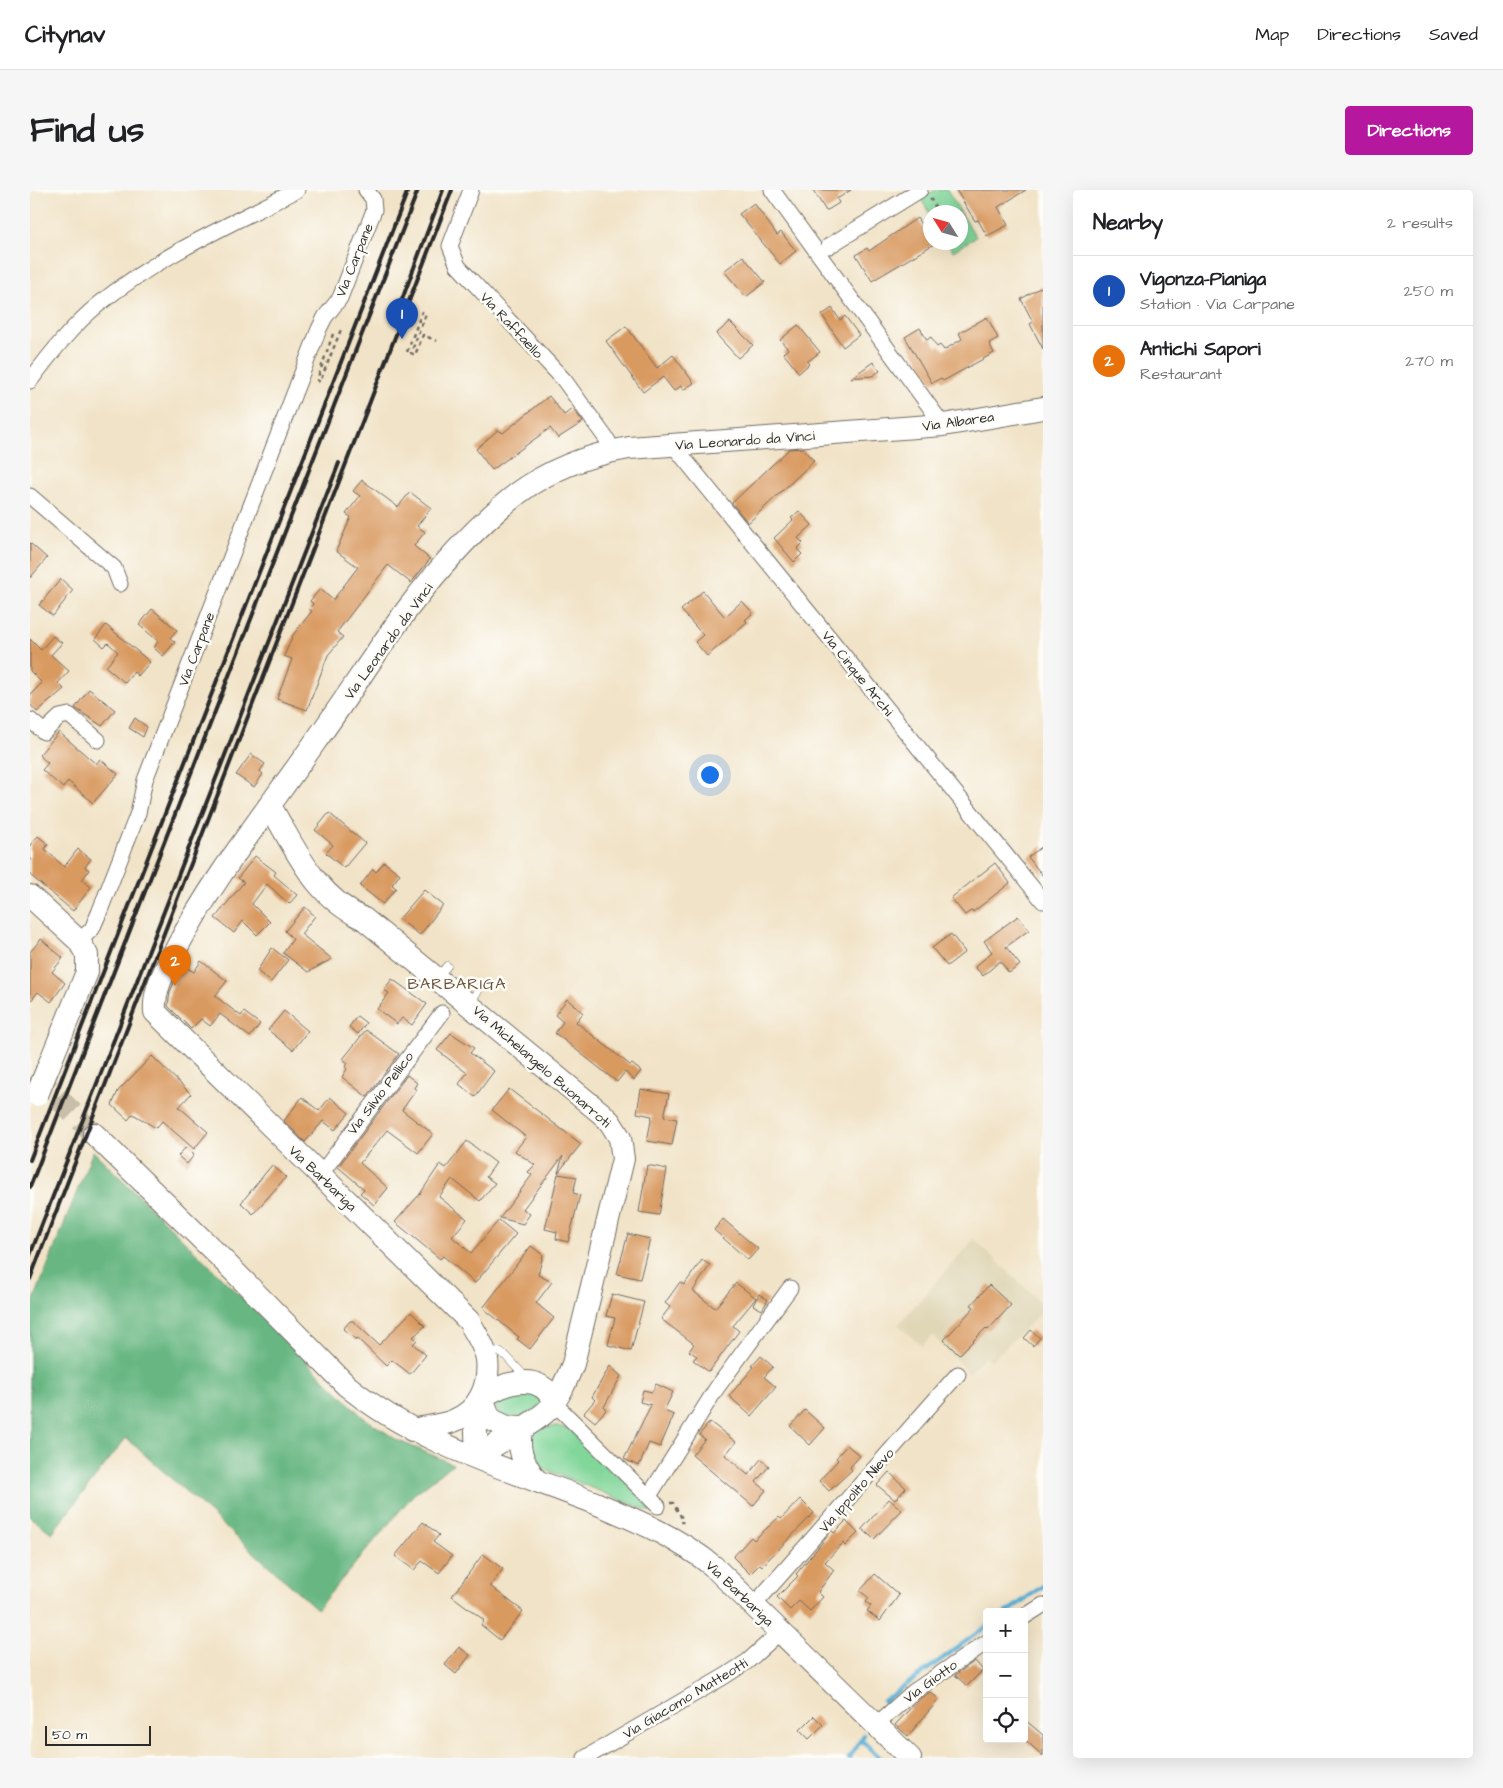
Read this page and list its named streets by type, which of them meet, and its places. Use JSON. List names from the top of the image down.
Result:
{
  "streets": {
    "street": [
      "Via Carpane",
      "Via Raffaello",
      "Via Albarea",
      "Via Leonardo da Vinci",
      "Via Cinque Archi",
      "Via Michelangelo Buonarroti",
      "Via Silvio Pellico",
      "Via Barbariga",
      "Via Ippolito Nievo",
      "Via Giotto",
      "Via Giacomo Matteotti"
    ]
  },
  "crossings": [
    ["Via Raffaello", "Via Leonardo da Vinci"],
    ["Via Albarea", "Via Leonardo da Vinci"],
    ["Via Leonardo da Vinci", "Via Cinque Archi"],
    ["Via Leonardo da Vinci", "Via Michelangelo Buonarroti"],
    ["Via Leonardo da Vinci", "Via Barbariga"],
    ["Via Silvio Pellico", "Via Barbariga"],
    ["Via Barbariga", "Via Ippolito Nievo"],
    ["Via Barbariga", "Via Giotto"],
    ["Via Barbariga", "Via Giacomo Matteotti"]
  ],
  "districts": ["BARBARIGA"],
  "scale_bar": "50 m",
  "north": "top left",
  "page": {
    "header": "Citynav",
    "nav": ["Map", "Directions", "Saved"],
    "title": "Find us",
    "buttons": "Directions",
    "heading": ["Nearby", "2 results"],
    "list": [
      {
        "mark": "1",
        "name": "Vigonza-Pianiga",
        "note": "Station · Via Carpane",
        "value": "250 m"
      },
      {
        "mark": "2",
        "name": "Antichi Sapori",
        "note": "Restaurant",
        "value": "270 m"
      }
    ],
    "pins": ["1", "2"],
    "map_buttons": ["+", "−"],
    "scale": "50 m"
  }
}
